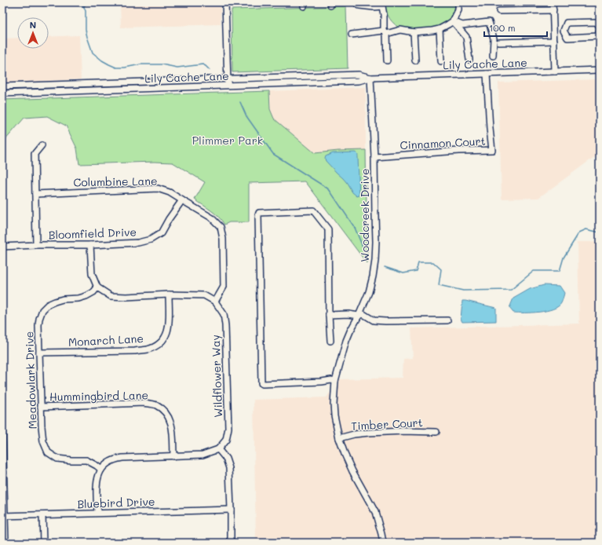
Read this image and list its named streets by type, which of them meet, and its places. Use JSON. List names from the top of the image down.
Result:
{
  "streets": {
    "street": [
      "Lily Cache Lane",
      "Cinnamon Court",
      "Columbine Lane",
      "Woodcreek Drive",
      "Bloomfield Drive",
      "Monarch Lane",
      "Wildflower Way",
      "Meadowlark Drive",
      "Hummingbird Lane",
      "Timber Court",
      "Bluebird Drive"
    ]
  },
  "crossings": [
    ["Lily Cache Lane", "Cinnamon Court"],
    ["Lily Cache Lane", "Woodcreek Drive"],
    ["Cinnamon Court", "Woodcreek Drive"],
    ["Columbine Lane", "Bloomfield Drive"],
    ["Columbine Lane", "Wildflower Way"],
    ["Woodcreek Drive", "Timber Court"],
    ["Monarch Lane", "Meadowlark Drive"],
    ["Meadowlark Drive", "Hummingbird Lane"]
  ],
  "parks": ["Plimmer Park"],
  "scale_bar": "100 m",
  "north": "top"
}
